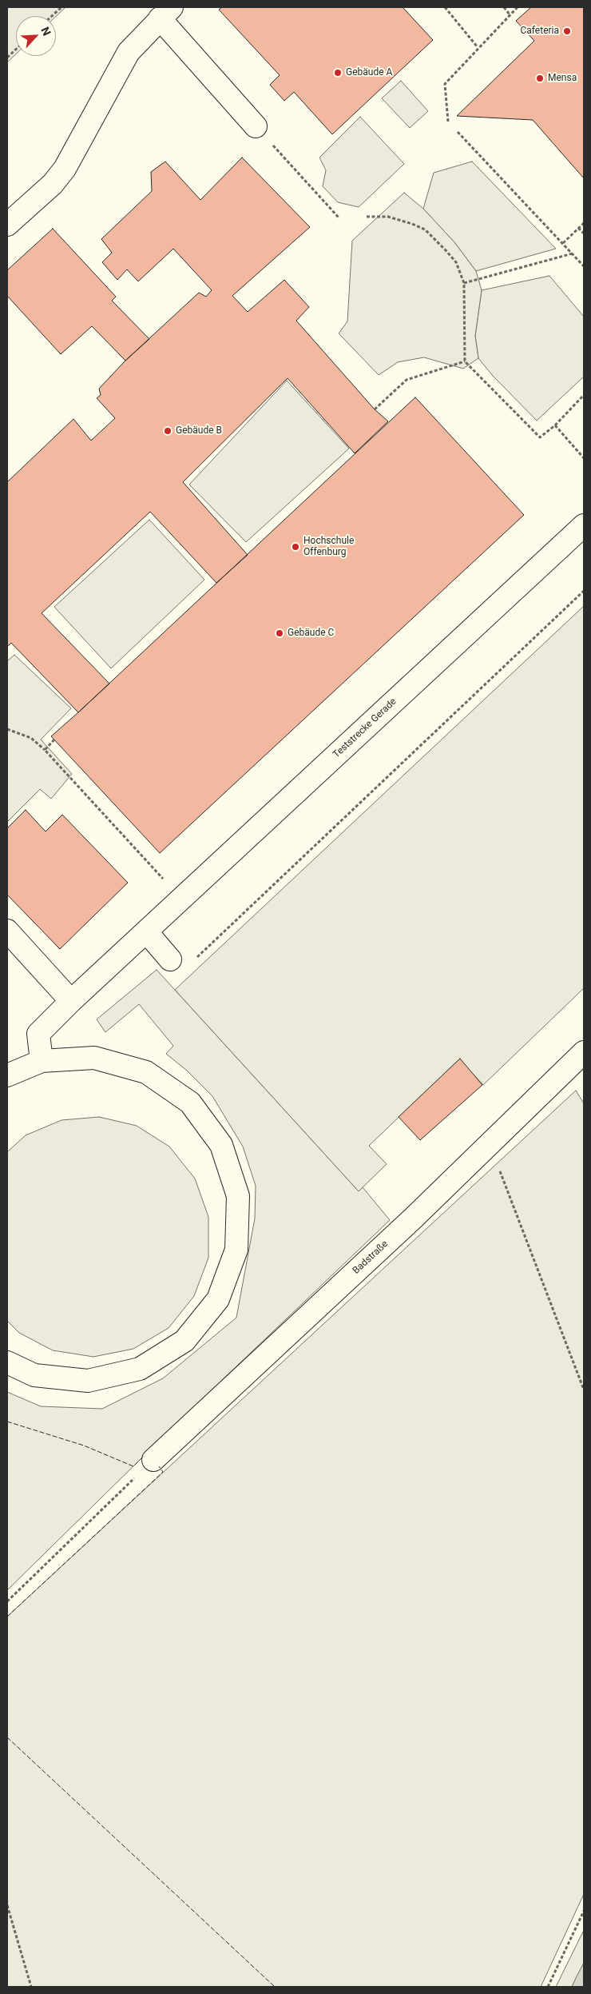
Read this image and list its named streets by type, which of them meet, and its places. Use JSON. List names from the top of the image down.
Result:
{
  "streets": {
    "street": ["Teststrecke Gerade", "Badstraße"]
  },
  "places": [
    "Cafeteria",
    "Gebäude A",
    "Mensa",
    "Gebäude B",
    "Hochschule Offenburg",
    "Gebäude C"
  ],
  "north": "top right"
}
